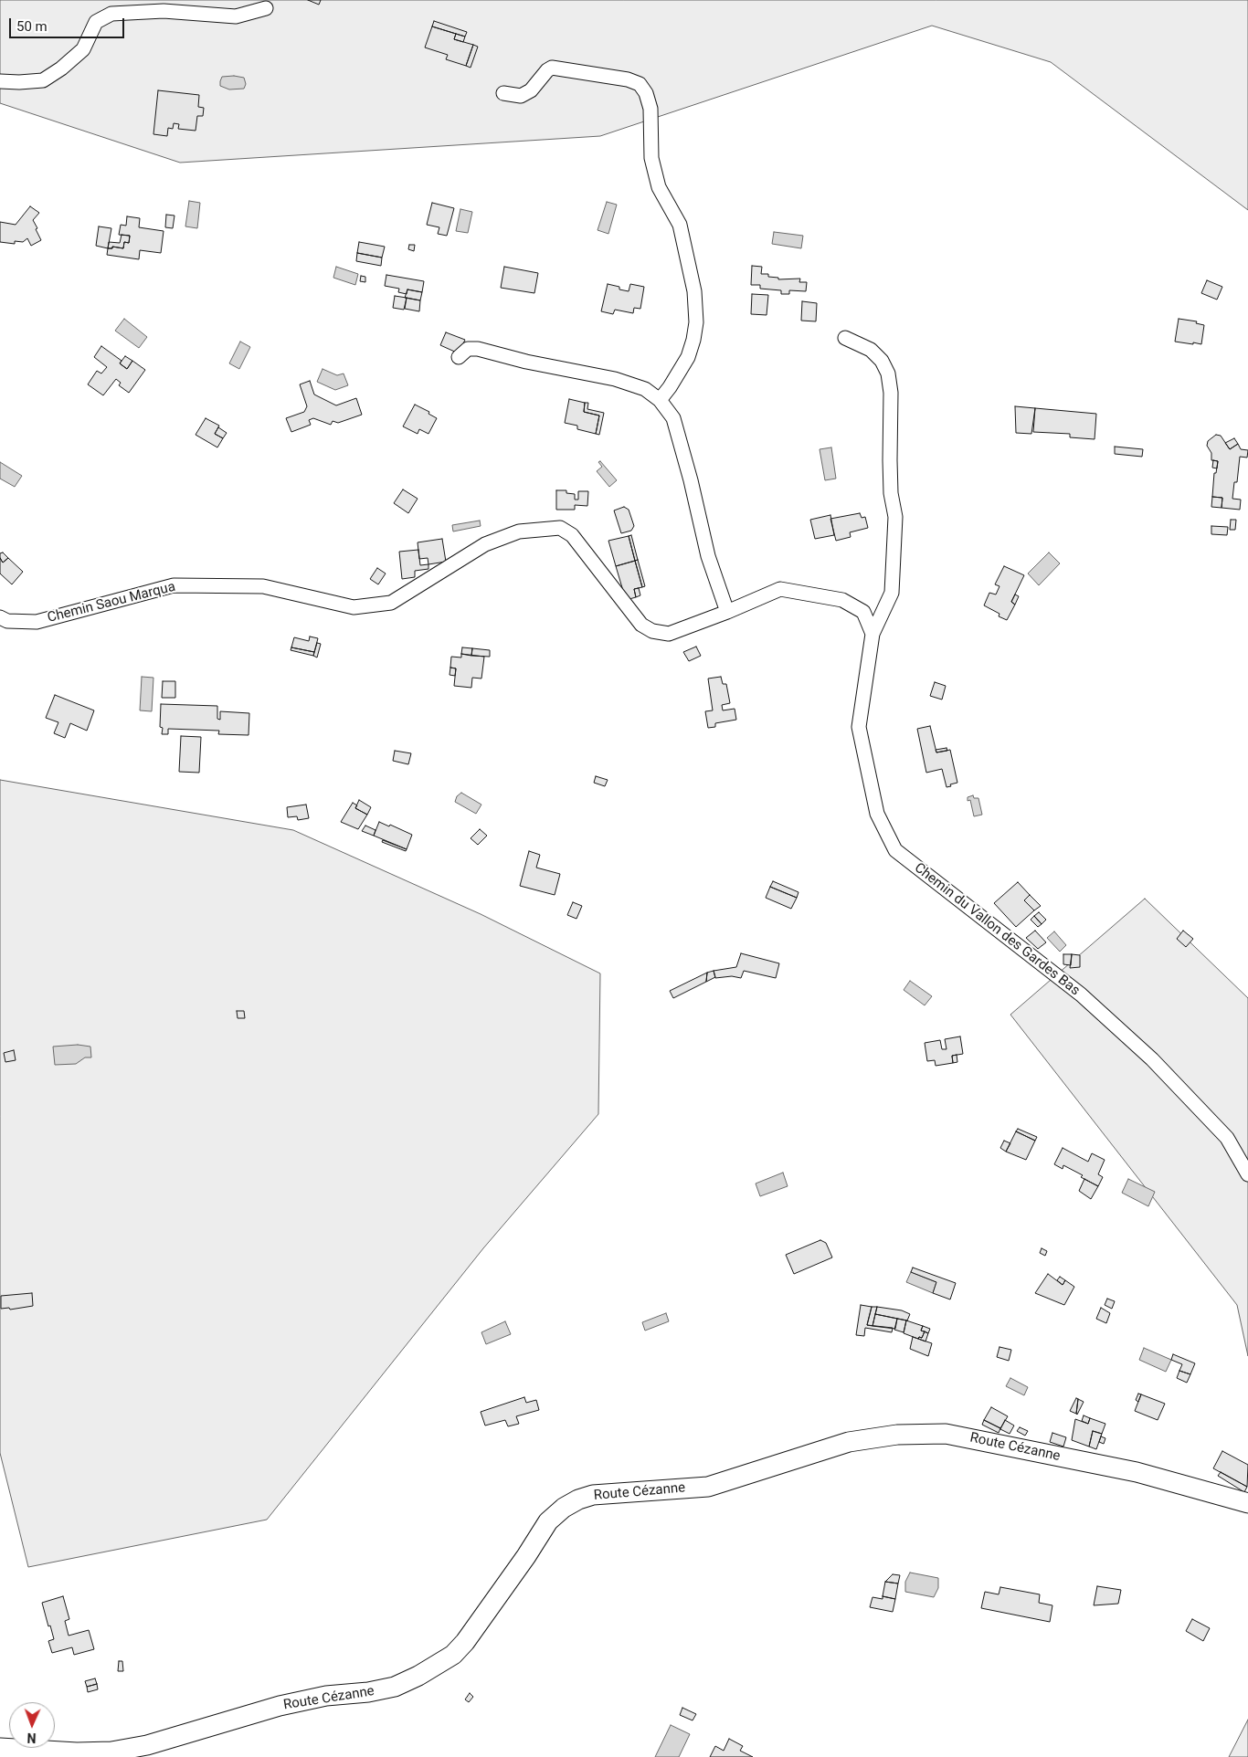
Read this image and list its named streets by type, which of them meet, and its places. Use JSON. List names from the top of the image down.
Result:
{
  "streets": {
    "street": ["Chemin Saou Marqua", "Chemin du Vallon des Gardes Bas", "Route Cézanne"]
  },
  "scale_bar": "50 m",
  "north": "bottom"
}
